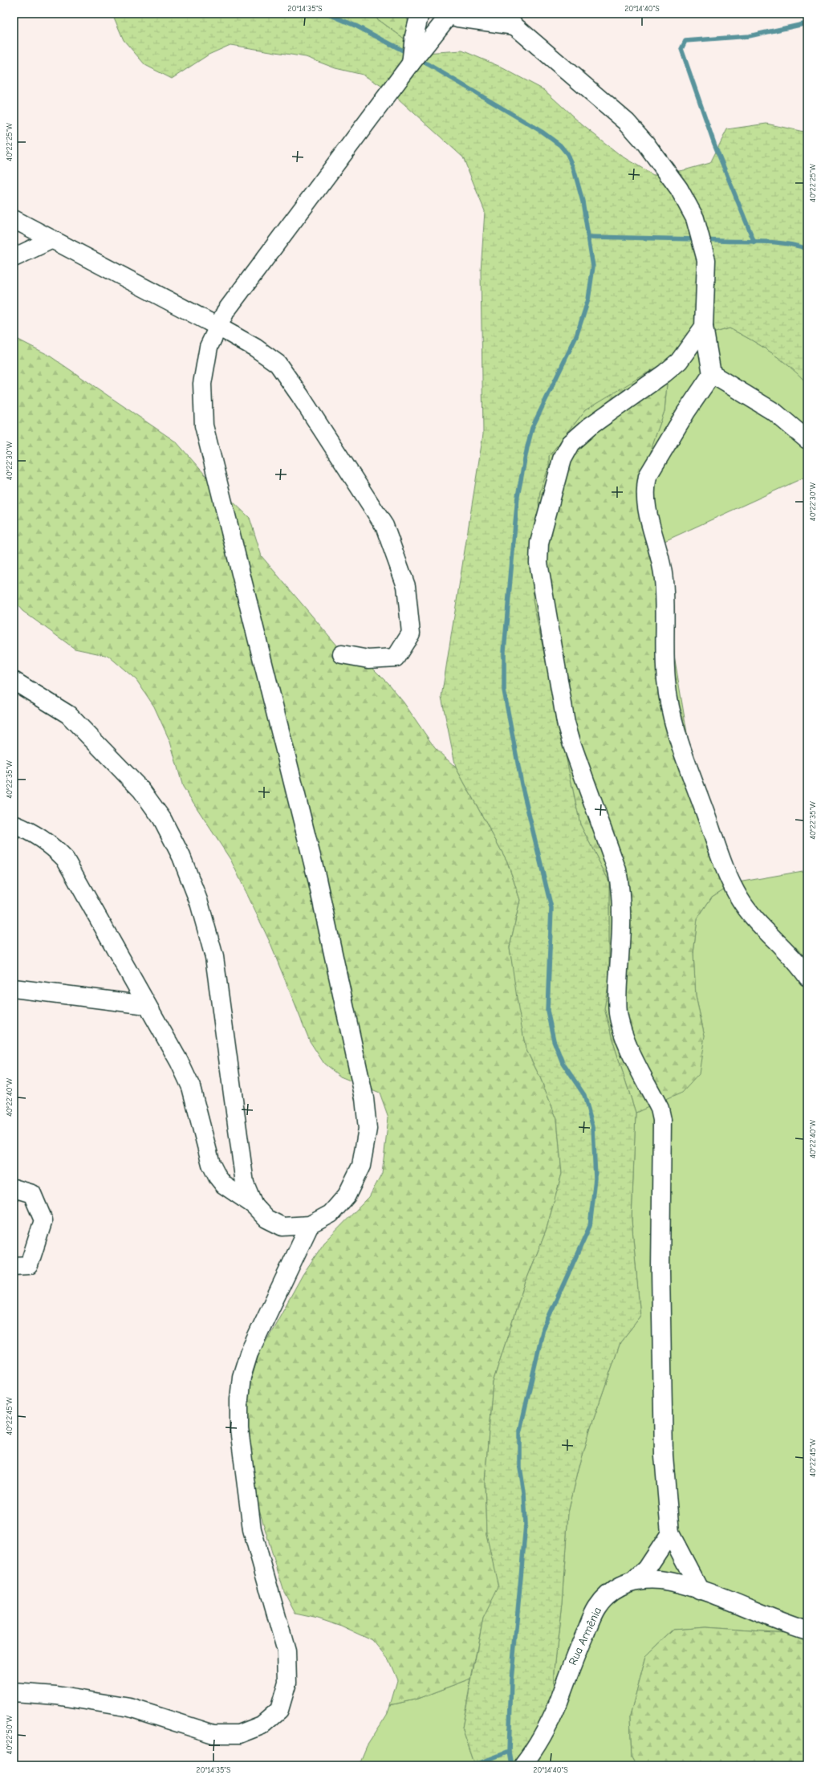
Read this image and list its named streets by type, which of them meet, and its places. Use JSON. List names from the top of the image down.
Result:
{
  "streets": {
    "street": ["Rua Armênia"]
  },
  "coordinates": [
    "20°14'35\"S",
    "20°14'40\"S",
    "40°22'25\"W",
    "40°22'30\"W",
    "40°22'35\"W",
    "40°22'40\"W",
    "40°22'45\"W",
    "40°22'50\"W"
  ]
}
